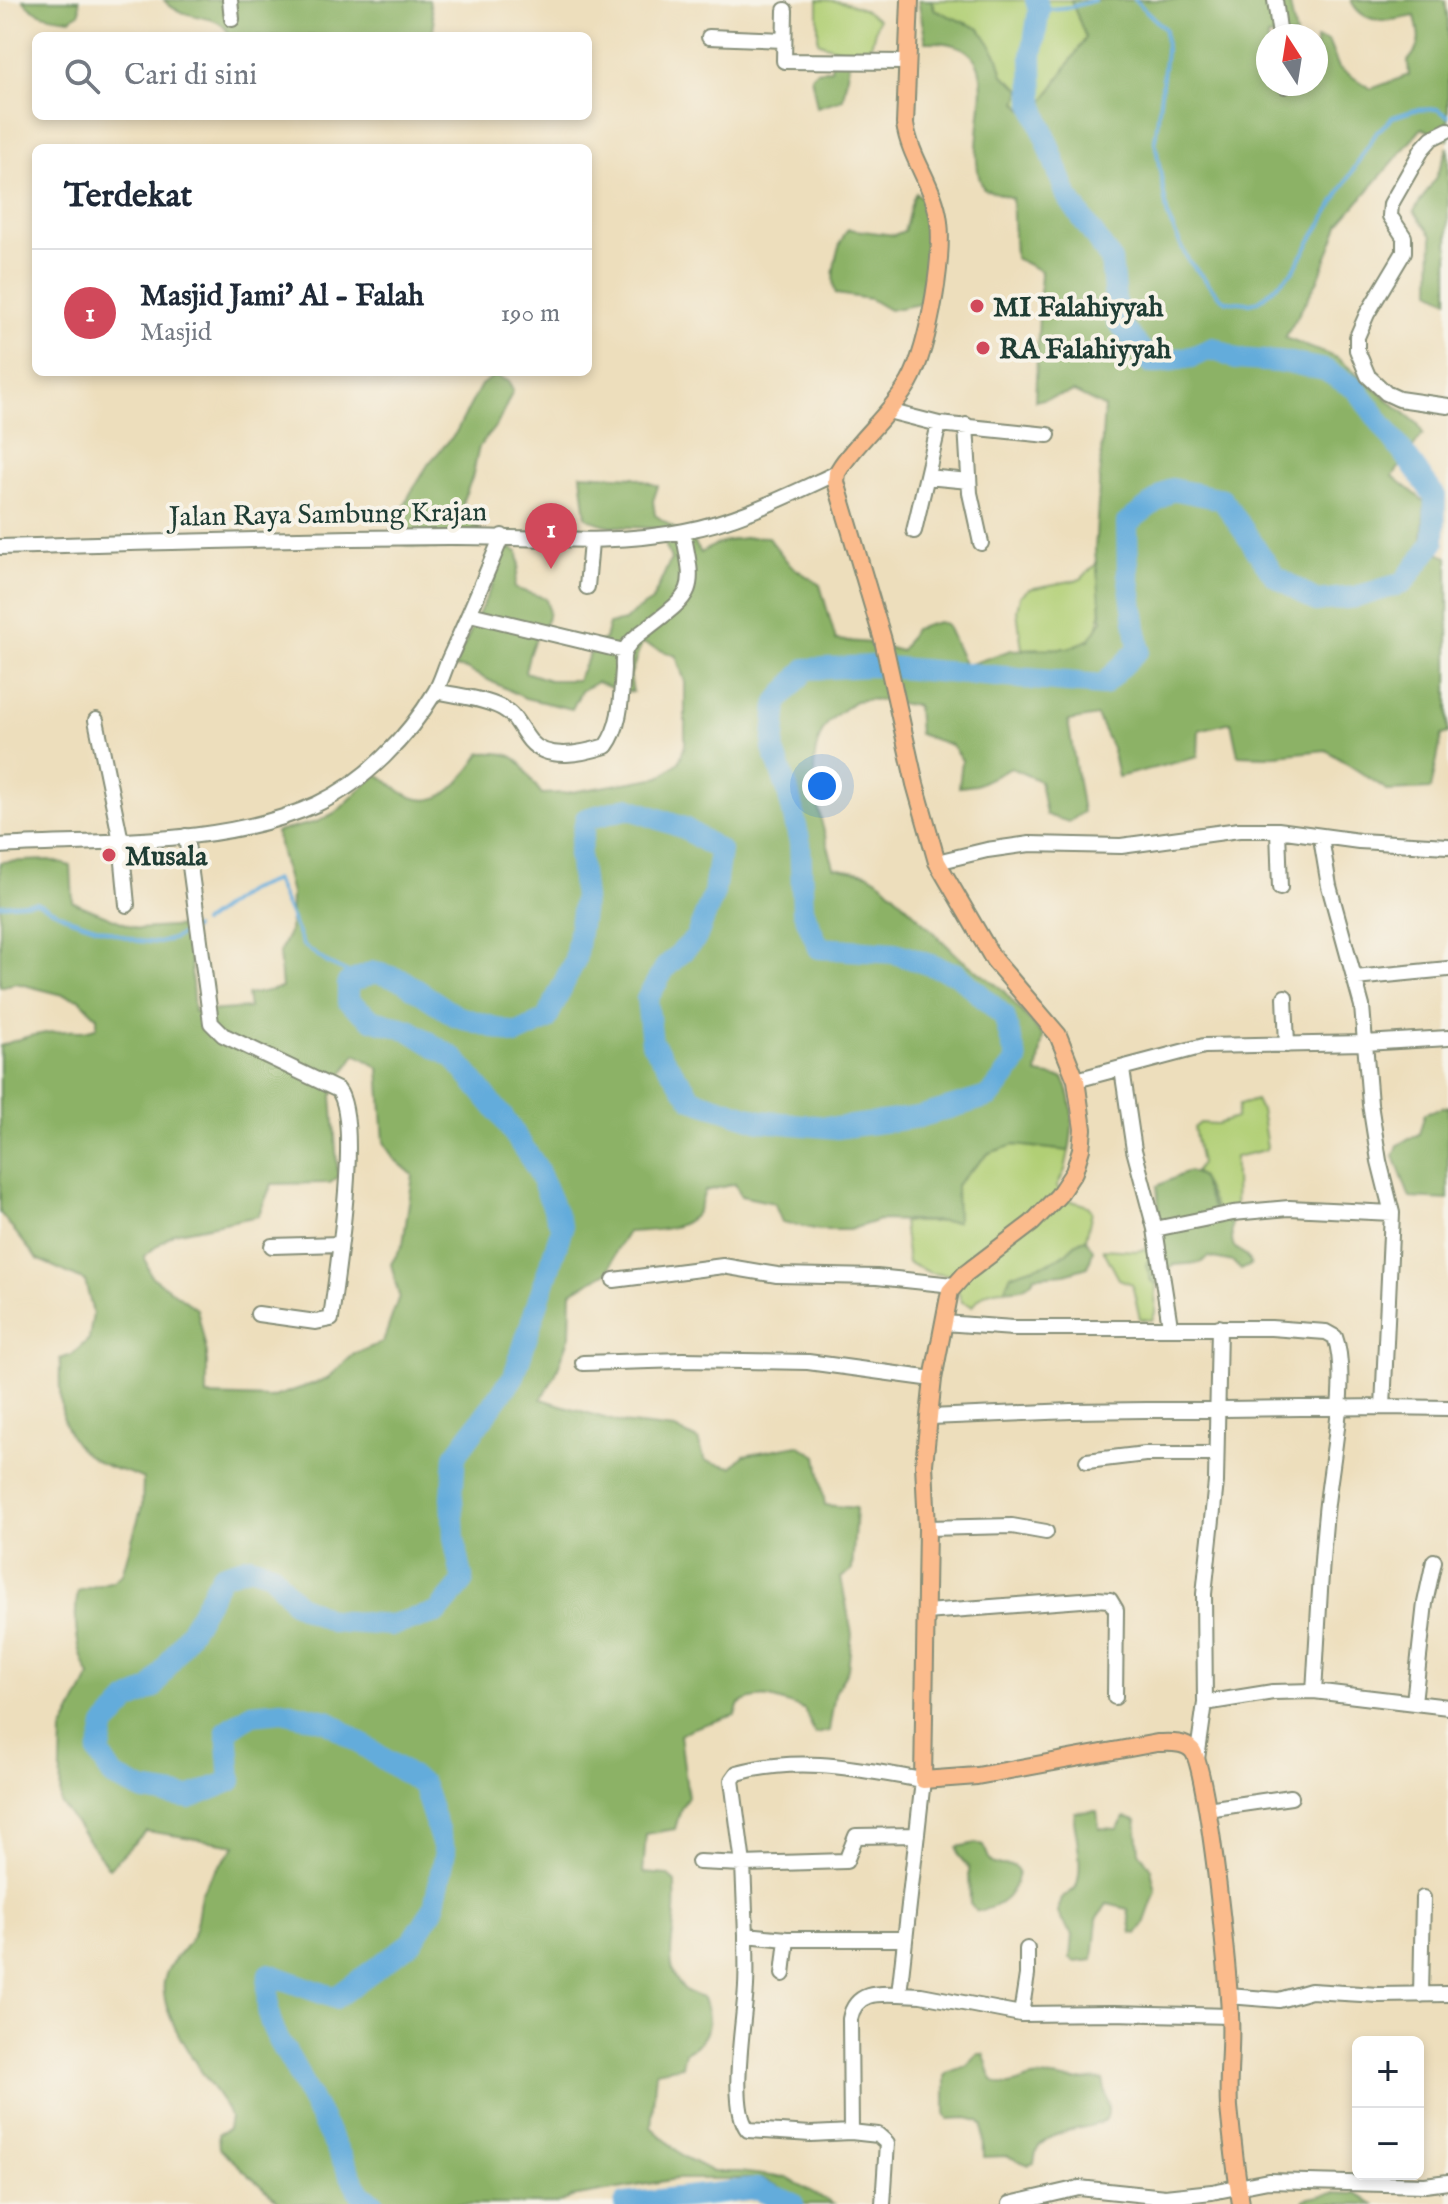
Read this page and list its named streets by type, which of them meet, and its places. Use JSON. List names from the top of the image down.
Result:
{
  "streets": {
    "street": ["Jalan Raya Sambung Krajan"]
  },
  "places": ["MI Falahiyyah", "RA Falahiyyah", "Musala"],
  "north": "top",
  "page": {
    "search": "Cari di sini",
    "heading": "Terdekat",
    "list": [
      {
        "mark": "1",
        "name": "Masjid Jami' Al - Falah",
        "note": "Masjid",
        "value": "190 m"
      }
    ],
    "pins": "1",
    "map_buttons": ["+", "−"]
  }
}
